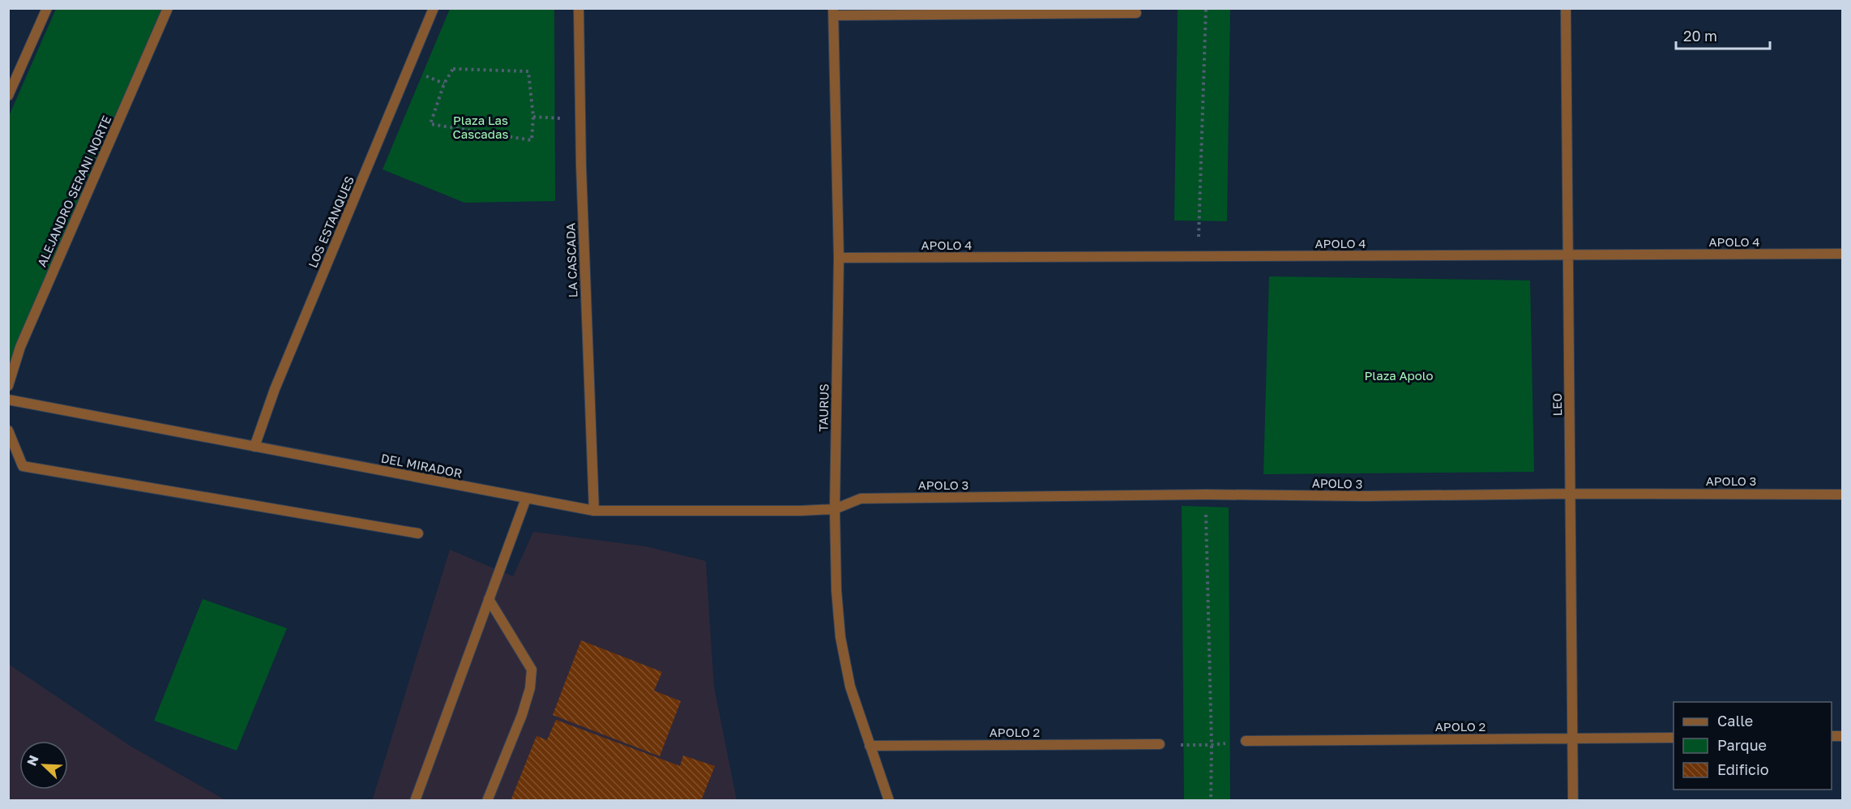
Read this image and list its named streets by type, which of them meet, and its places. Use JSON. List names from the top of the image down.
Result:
{
  "streets": {
    "street": [
      "ALEJANDRO SERANI NORTE",
      "LOS ESTANQUES",
      "APOLO 4",
      "LA CASCADA",
      "LEO",
      "TAURUS",
      "DEL MIRADOR",
      "APOLO 3",
      "APOLO 2"
    ]
  },
  "crossings": [
    ["LOS ESTANQUES", "DEL MIRADOR"],
    ["APOLO 4", "LEO"],
    ["APOLO 4", "TAURUS"],
    ["LA CASCADA", "DEL MIRADOR"],
    ["LEO", "APOLO 3"],
    ["LEO", "APOLO 2"],
    ["TAURUS", "DEL MIRADOR"],
    ["TAURUS", "APOLO 3"],
    ["TAURUS", "APOLO 2"],
    ["DEL MIRADOR", "APOLO 3"]
  ],
  "parks": ["Plaza Las Cascadas", "Plaza Apolo"],
  "legend": ["Calle", "Parque", "Edificio"],
  "scale_bar": "20 m",
  "north": "top left"
}
